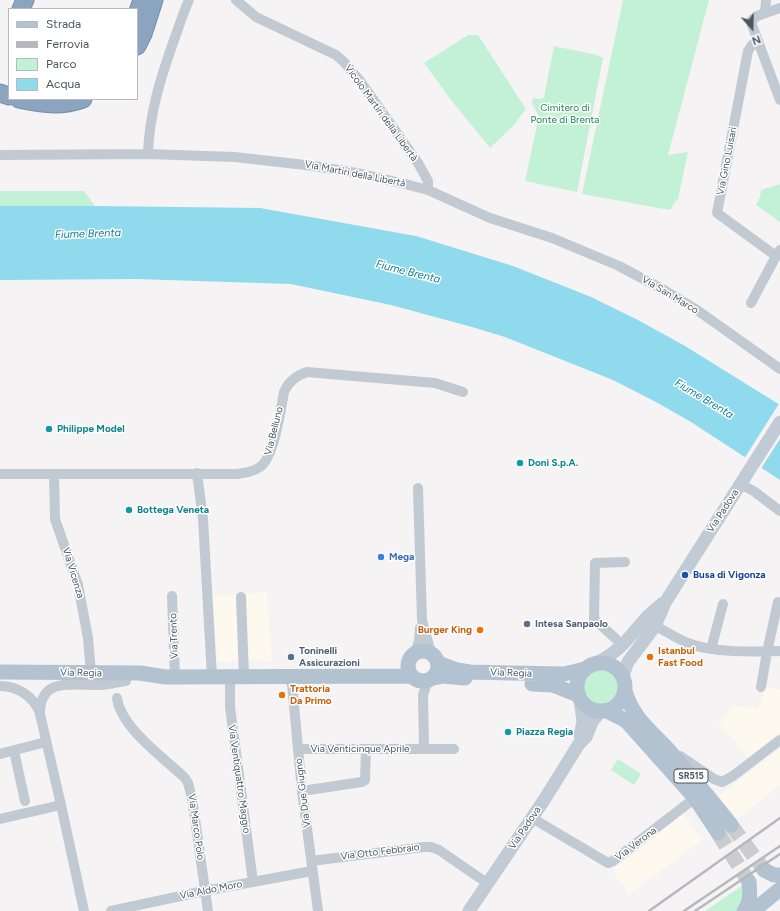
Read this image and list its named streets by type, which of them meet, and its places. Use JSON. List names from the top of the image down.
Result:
{
  "streets": {
    "main road": ["Via Padova", "Via Regia", "SR515"],
    "street": [
      "Vicolo Martiri della Libertà",
      "Via Gino Luisari",
      "Via Martiri della Libertà",
      "Via San Marco",
      "Via Belluno",
      "Via Vicenza",
      "Via Trento",
      "Via Venticinque Aprile",
      "Via Ventiquattro Maggio",
      "Via Due Giugno",
      "Via Marco Polo",
      "Via Verona",
      "Via Otto Febbraio",
      "Via Aldo Moro"
    ]
  },
  "crossings": [
    ["Vicolo Martiri della Libertà", "Via Martiri della Libertà"],
    ["Via Martiri della Libertà", "Via San Marco"],
    ["Via Belluno", "Via Vicenza"],
    ["Via Padova", "Via Regia"],
    ["Via Padova", "SR515"],
    ["Via Padova", "Via Verona"],
    ["Via Padova", "Via Otto Febbraio"],
    ["Via Vicenza", "Via Regia"],
    ["Via Trento", "Via Regia"],
    ["Via Regia", "Via Venticinque Aprile"],
    ["Via Regia", "SR515"],
    ["Via Regia", "Via Ventiquattro Maggio"],
    ["Via Regia", "Via Due Giugno"],
    ["Via Venticinque Aprile", "Via Due Giugno"],
    ["SR515", "Via Verona"],
    ["Via Ventiquattro Maggio", "Via Aldo Moro"],
    ["Via Due Giugno", "Via Otto Febbraio"],
    ["Via Due Giugno", "Via Aldo Moro"],
    ["Via Marco Polo", "Via Aldo Moro"],
    ["Via Otto Febbraio", "Via Aldo Moro"]
  ],
  "water": ["Fiume Brenta"],
  "parks": ["Cimitero di Ponte di Brenta"],
  "places": [
    "Philippe Model",
    "Doni S.p.A.",
    "Bottega Veneta",
    "Mega",
    "Busa di Vigonza",
    "Intesa Sanpaolo",
    "Burger King",
    "Toninelli Assicurazioni",
    "Istanbul Fast Food",
    "Trattoria Da Primo",
    "Piazza Regia"
  ],
  "legend": [
    "Strada",
    "Ferrovia",
    "Parco",
    "Acqua"
  ],
  "north": "bottom"
}
